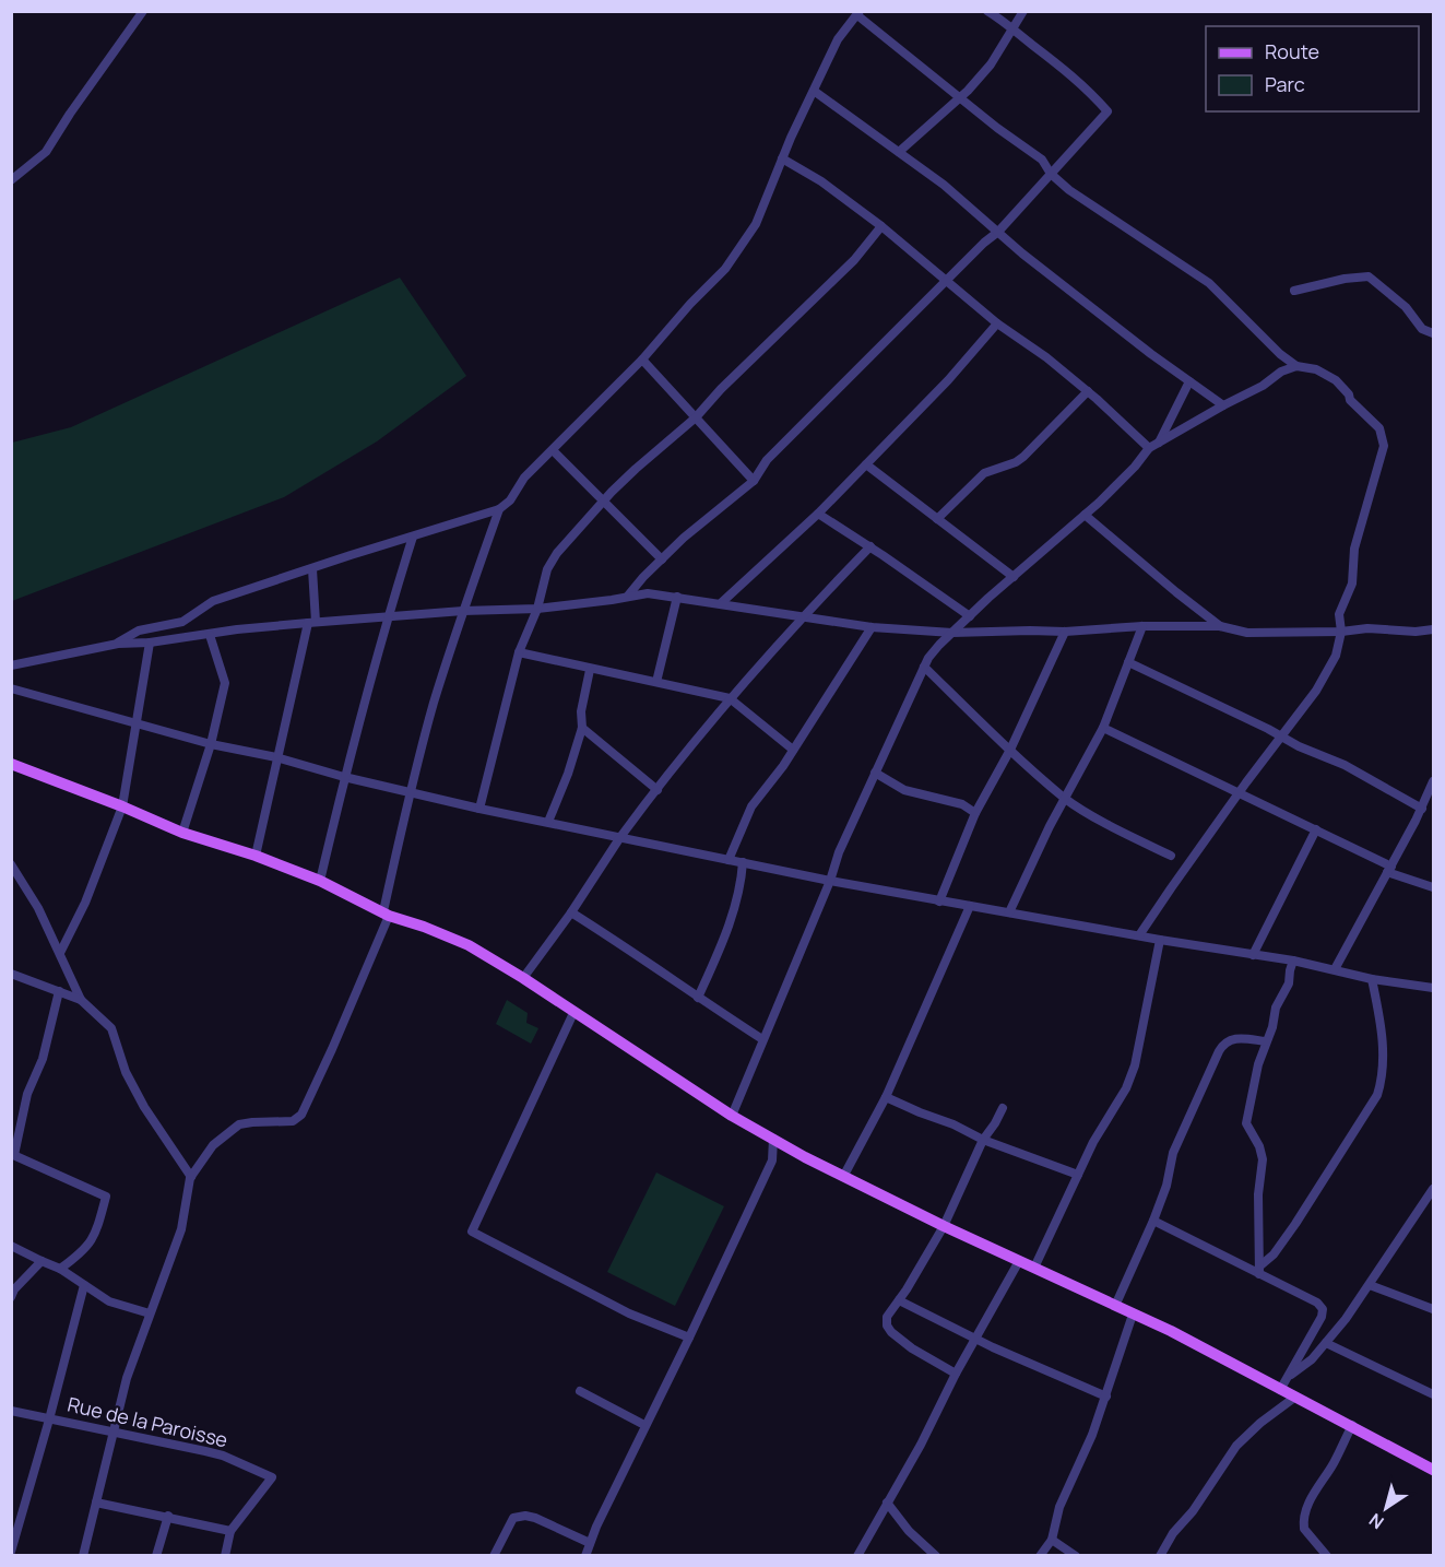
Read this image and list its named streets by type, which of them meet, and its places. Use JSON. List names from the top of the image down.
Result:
{
  "streets": {
    "street": ["Rue de la Paroisse"]
  },
  "legend": ["Route", "Parc"],
  "north": "bottom left"
}
